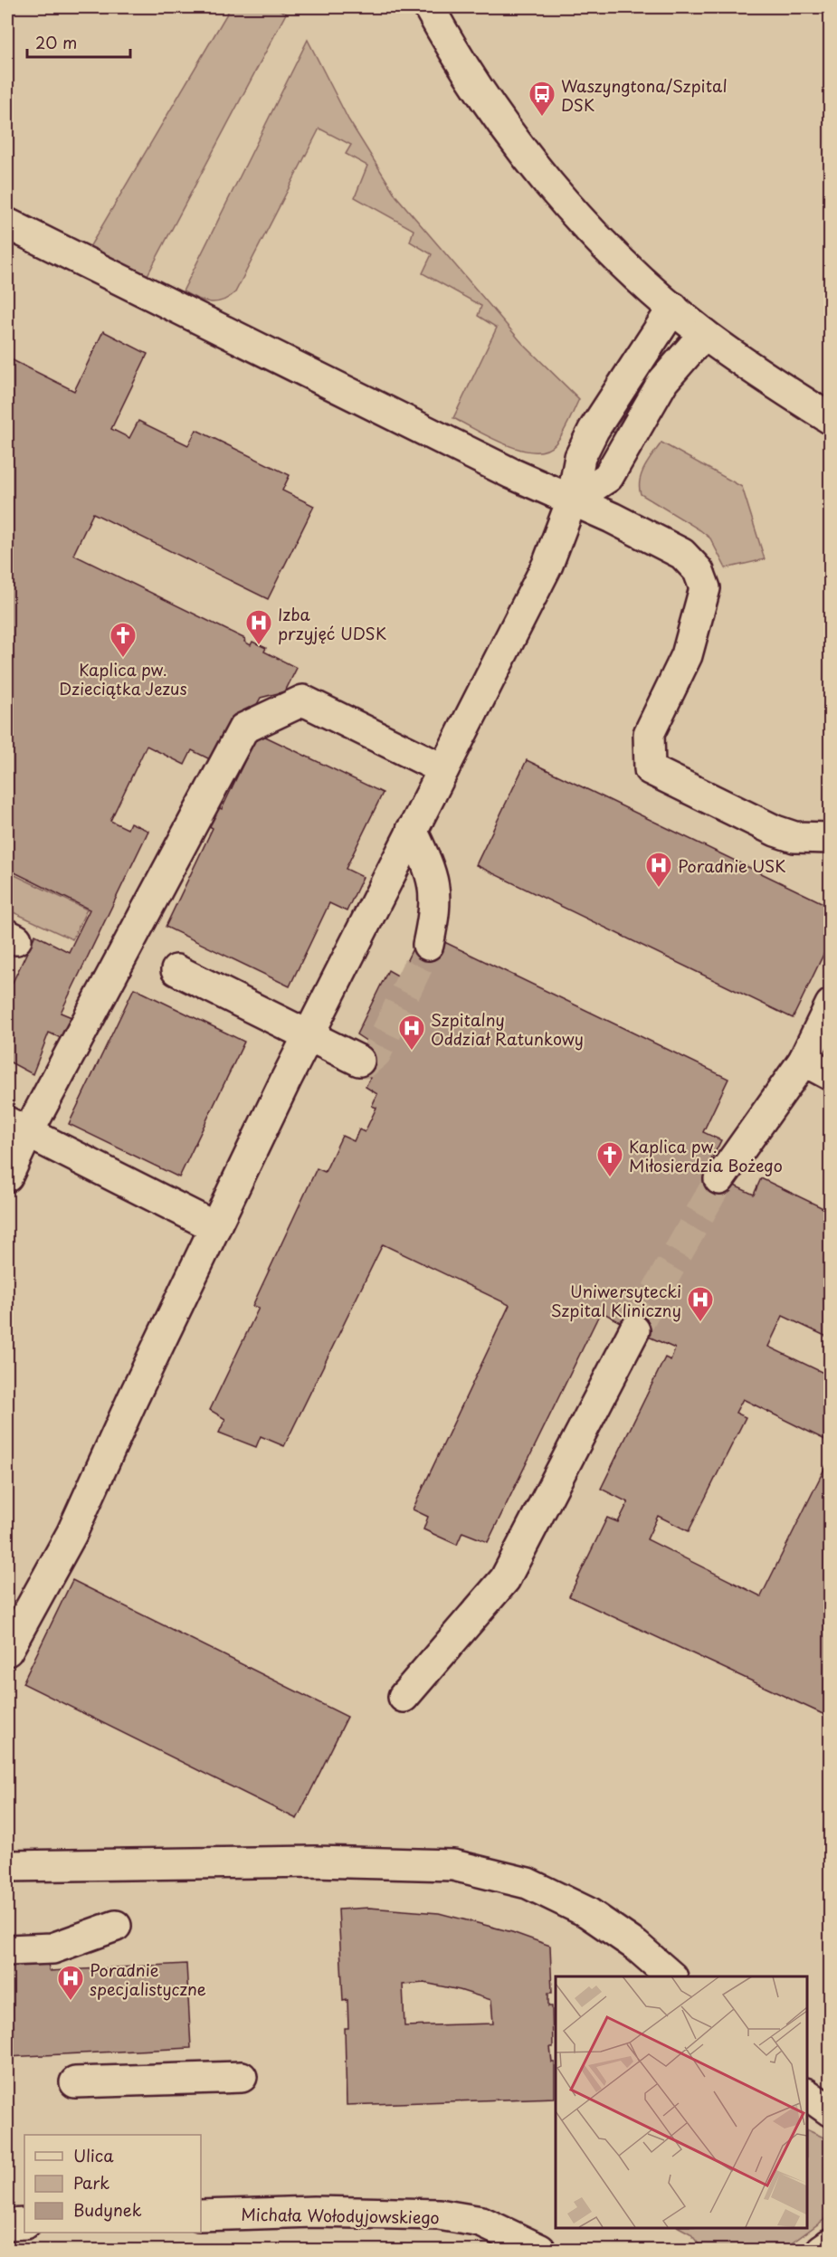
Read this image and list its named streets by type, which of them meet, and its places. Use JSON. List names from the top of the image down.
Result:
{
  "streets": {
    "street": ["Michała Wołodyjowskiego"]
  },
  "places": {
    "bus stop": ["Waszyngtona/Szpital DSK"],
    "hospital": [
      "Izba przyjęć UDSK",
      "Poradnie USK",
      "Szpitalny Oddział Ratunkowy",
      "Uniwersytecki Szpital Kliniczny",
      "Poradnie specjalistyczne"
    ],
    "church": ["Kaplica pw. Dzieciątka Jezus", "Kaplica pw. Miłosierdzia Bożego"]
  },
  "legend": ["Ulica", "Park", "Budynek"],
  "scale_bar": "20 m"
}
